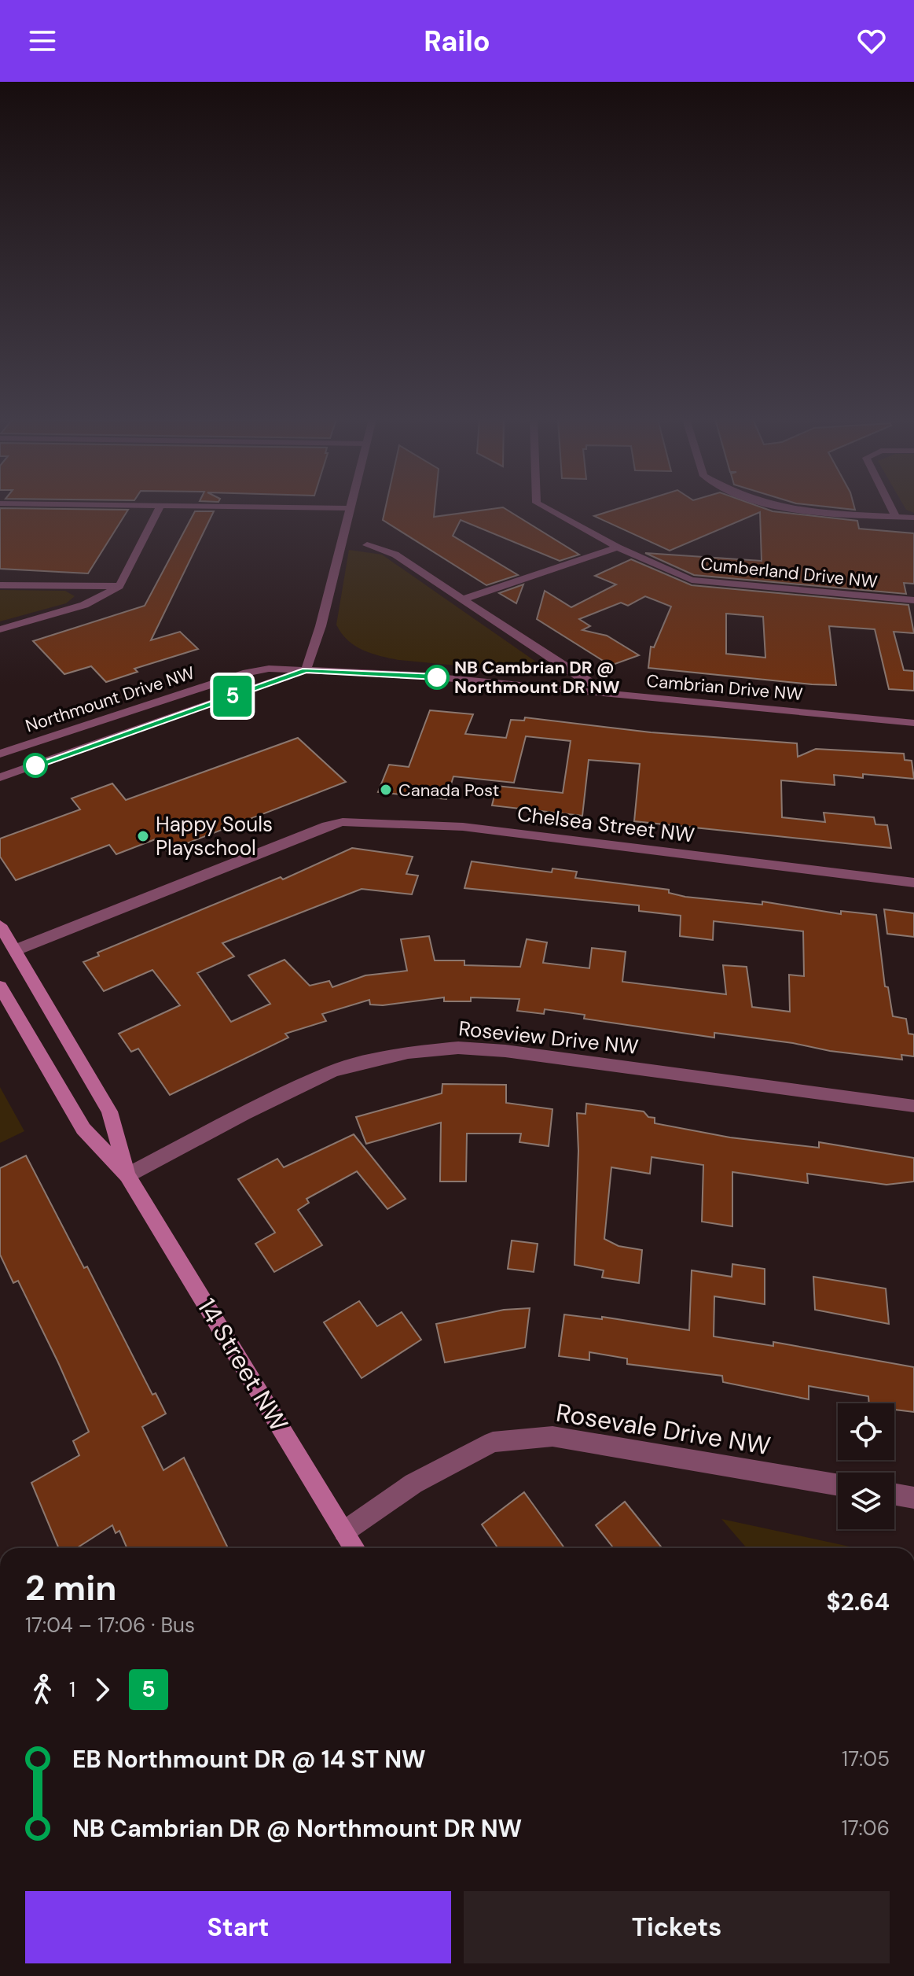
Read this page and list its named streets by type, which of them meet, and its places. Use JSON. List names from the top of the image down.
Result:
{
  "streets": {
    "main road": ["14 Street NW"],
    "street": [
      "Cumberland Drive NW",
      "Cambrian Drive NW",
      "Northmount Drive NW",
      "Chelsea Street NW",
      "Roseview Drive NW",
      "Rosevale Drive NW"
    ]
  },
  "crossings": [
    ["Cambrian Drive NW", "Northmount Drive NW"],
    ["Chelsea Street NW", "14 Street NW"],
    ["Roseview Drive NW", "14 Street NW"],
    ["14 Street NW", "Rosevale Drive NW"]
  ],
  "places": ["NB Cambrian DR @ Northmount DR NW", "Canada Post", "Happy Souls Playschool"],
  "lines": ["bus line 5"],
  "page": {
    "header": "Railo",
    "on_map": "5",
    "heading": ["2 min", "17:04 – 17:06 · Bus", "$2.64"],
    "legs": ["1", "5"],
    "list": [
      {
        "name": "EB Northmount DR @ 14 ST NW",
        "value": "17:05"
      },
      {
        "name": "NB Cambrian DR @ Northmount DR NW",
        "value": "17:06"
      }
    ],
    "buttons": ["Start", "Tickets"]
  }
}
